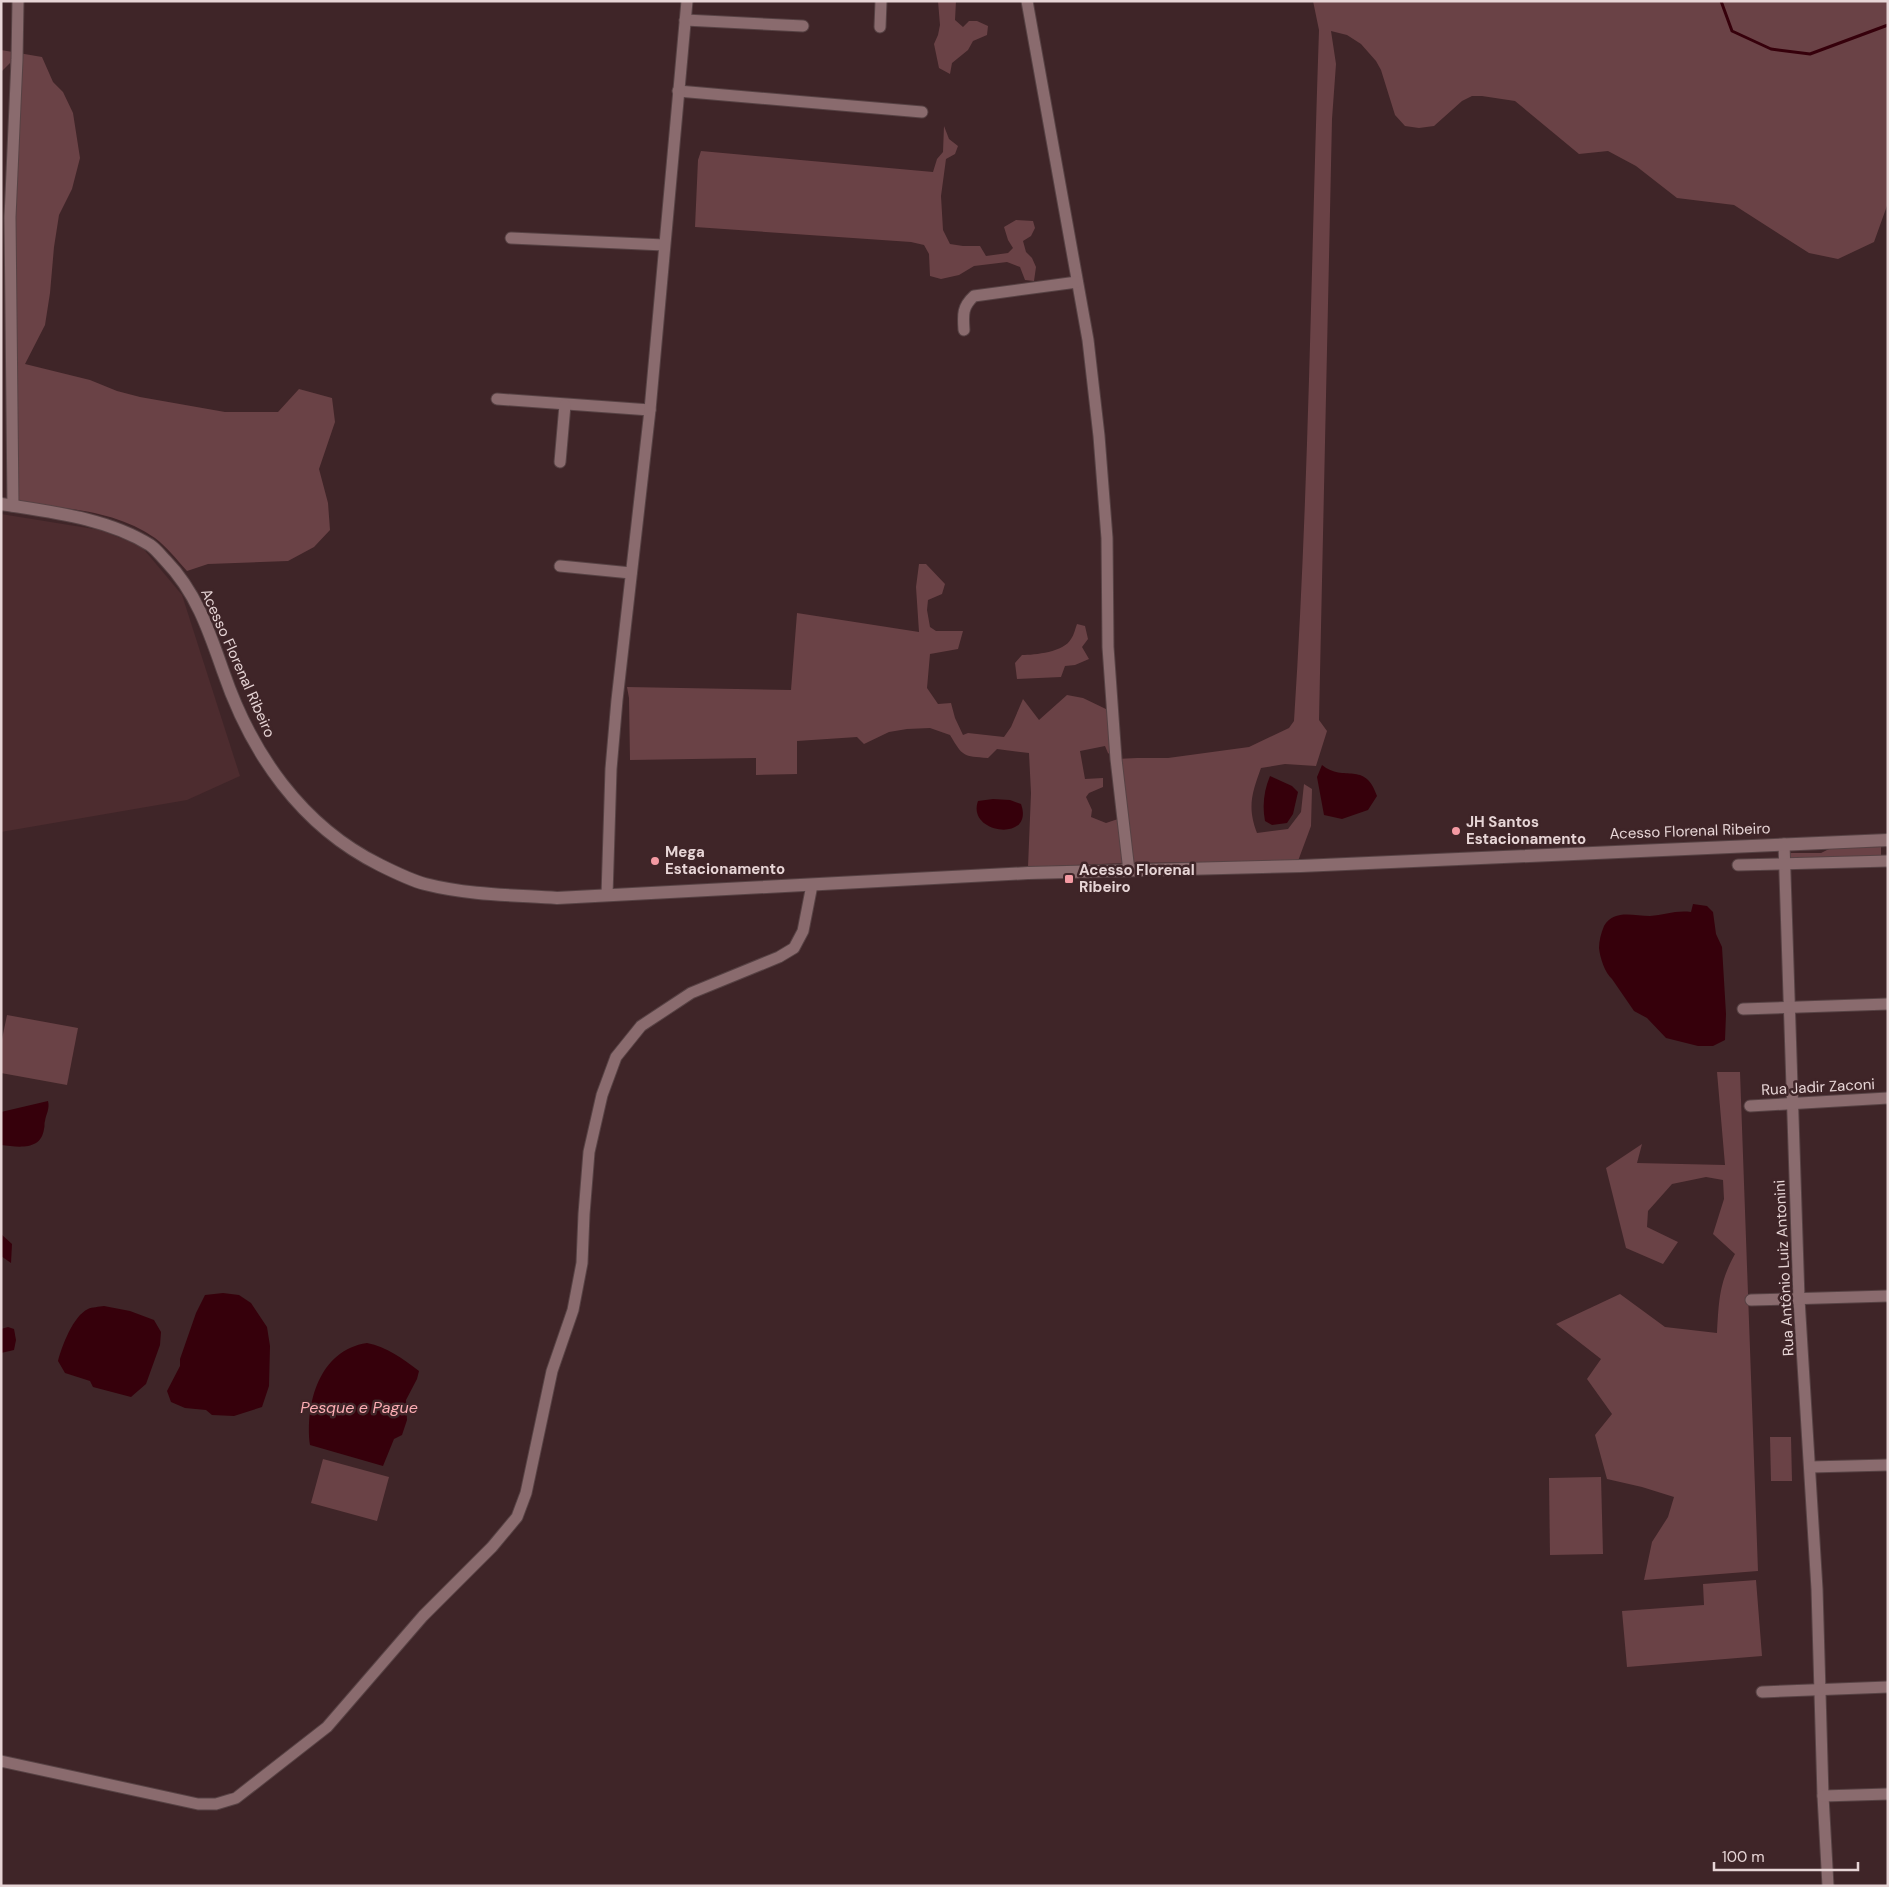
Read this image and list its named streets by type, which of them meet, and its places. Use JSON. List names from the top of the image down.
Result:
{
  "streets": {
    "street": ["Acesso Florenal Ribeiro", "Rua Jadir Zaconi", "Rua Antônio Luiz Antonini"]
  },
  "crossings": [
    ["Acesso Florenal Ribeiro", "Rua Antônio Luiz Antonini"],
    ["Rua Jadir Zaconi", "Rua Antônio Luiz Antonini"]
  ],
  "water": ["Pesque e Pague"],
  "places": {
    "other": ["JH Santos Estacionamento", "Mega Estacionamento"],
    "transit": ["Acesso Florenal Ribeiro"]
  },
  "scale_bar": "100 m"
}
